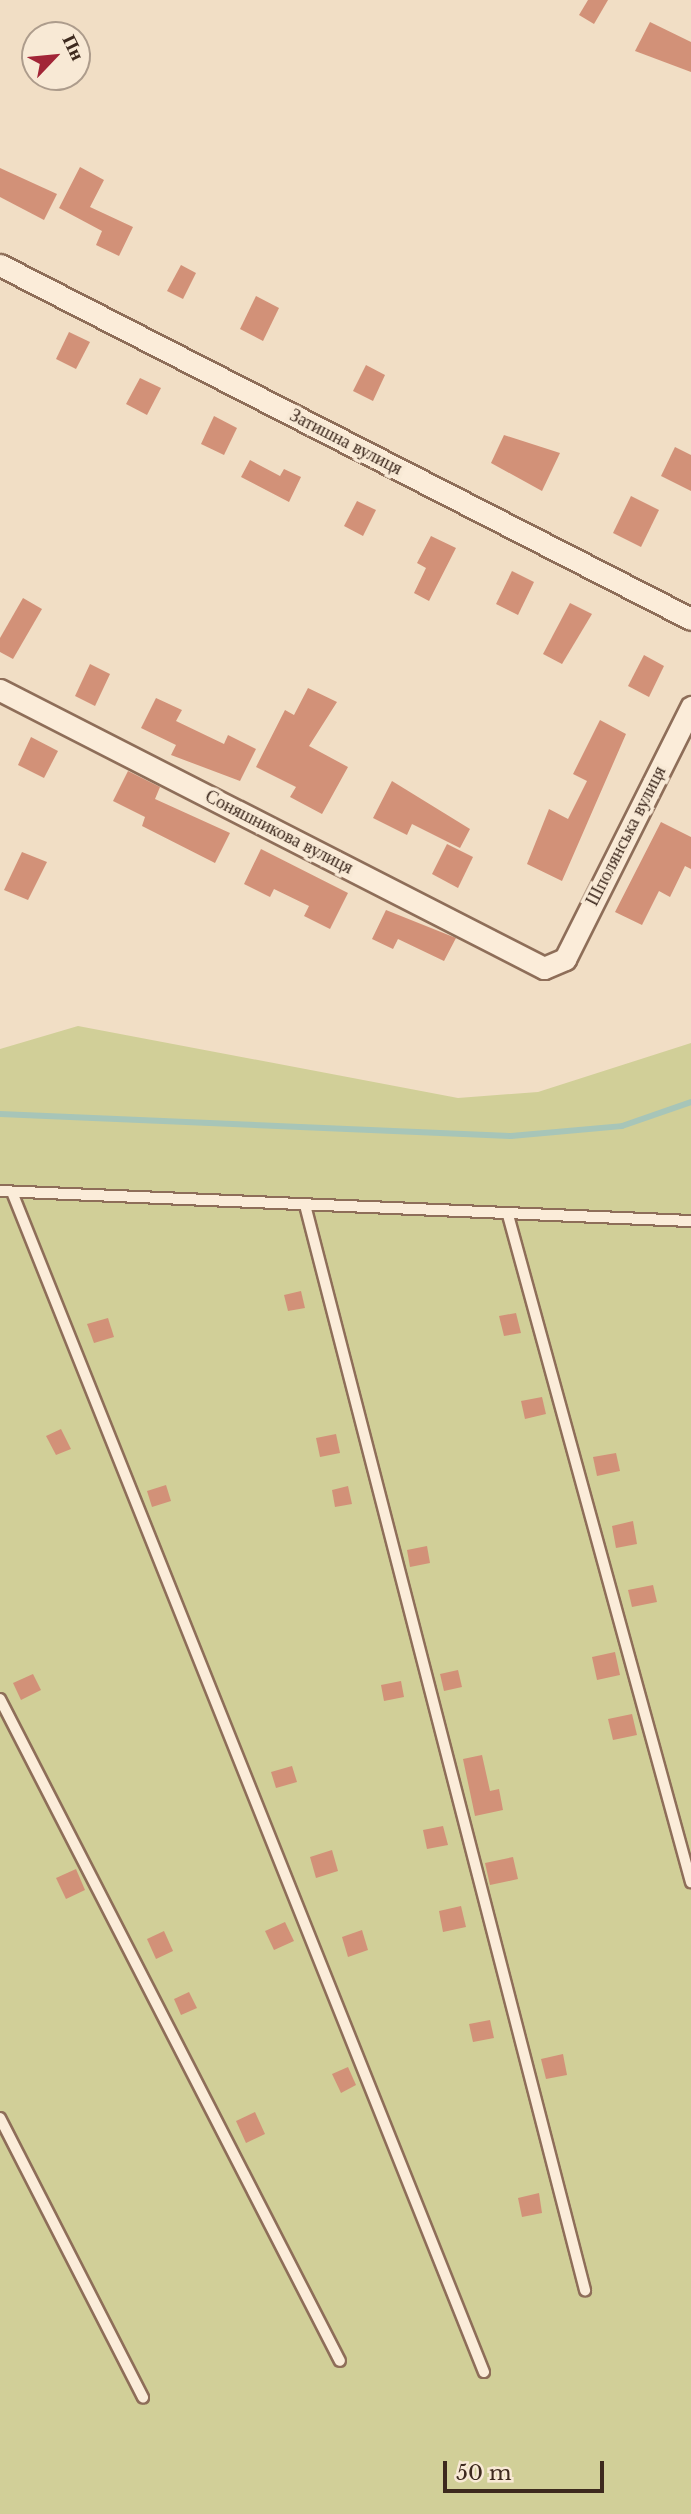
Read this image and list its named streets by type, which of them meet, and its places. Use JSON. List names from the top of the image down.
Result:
{
  "streets": {
    "street": ["Затишна вулиця", "Соняшникова вулиця", "Шполянська вулиця"]
  },
  "crossings": [
    ["Соняшникова вулиця", "Шполянська вулиця"]
  ],
  "scale_bar": "50 m",
  "north": "top right"
}
